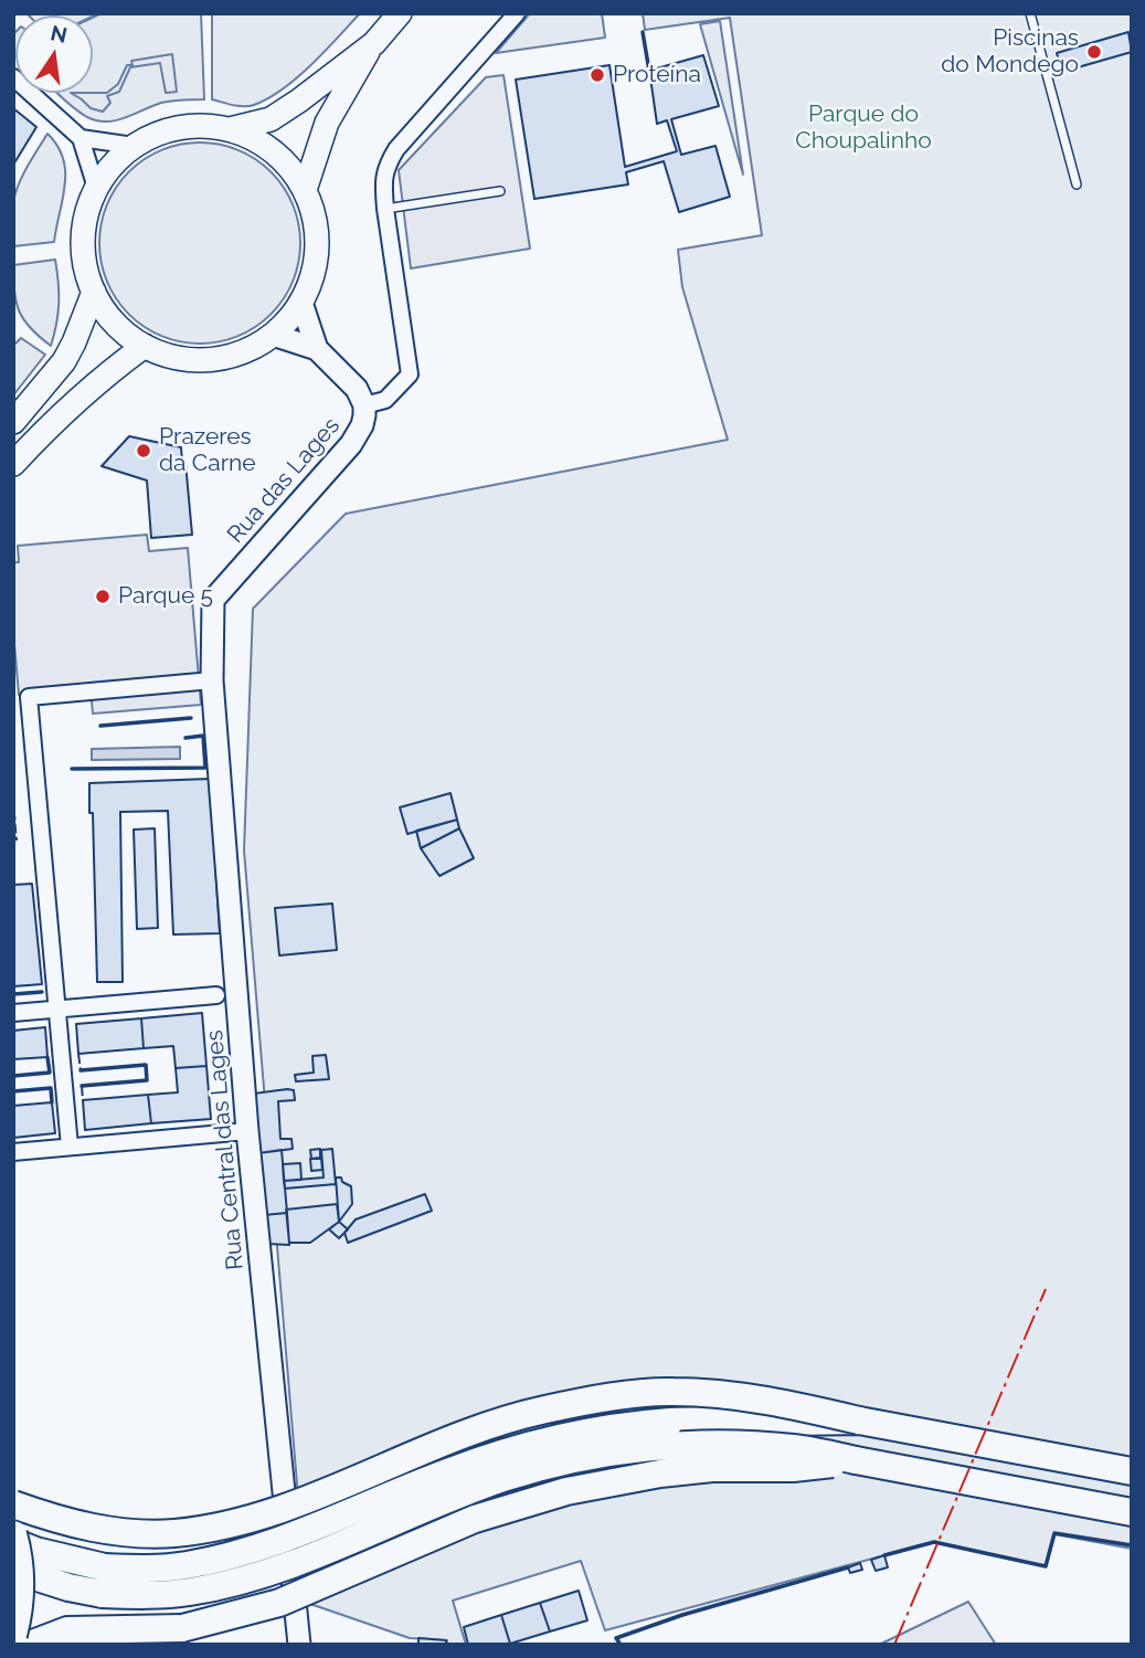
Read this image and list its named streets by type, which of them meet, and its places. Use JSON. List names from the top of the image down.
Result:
{
  "streets": {
    "main road": ["Rua das Lages", "Rua Central das Lages"]
  },
  "crossings": [
    ["Rua das Lages", "Rua Central das Lages"]
  ],
  "parks": ["Parque do Choupalinho"],
  "places": [
    "Piscinas do Mondego",
    "Proteína",
    "Prazeres da Carne",
    "Parque 5"
  ],
  "north": "top"
}
